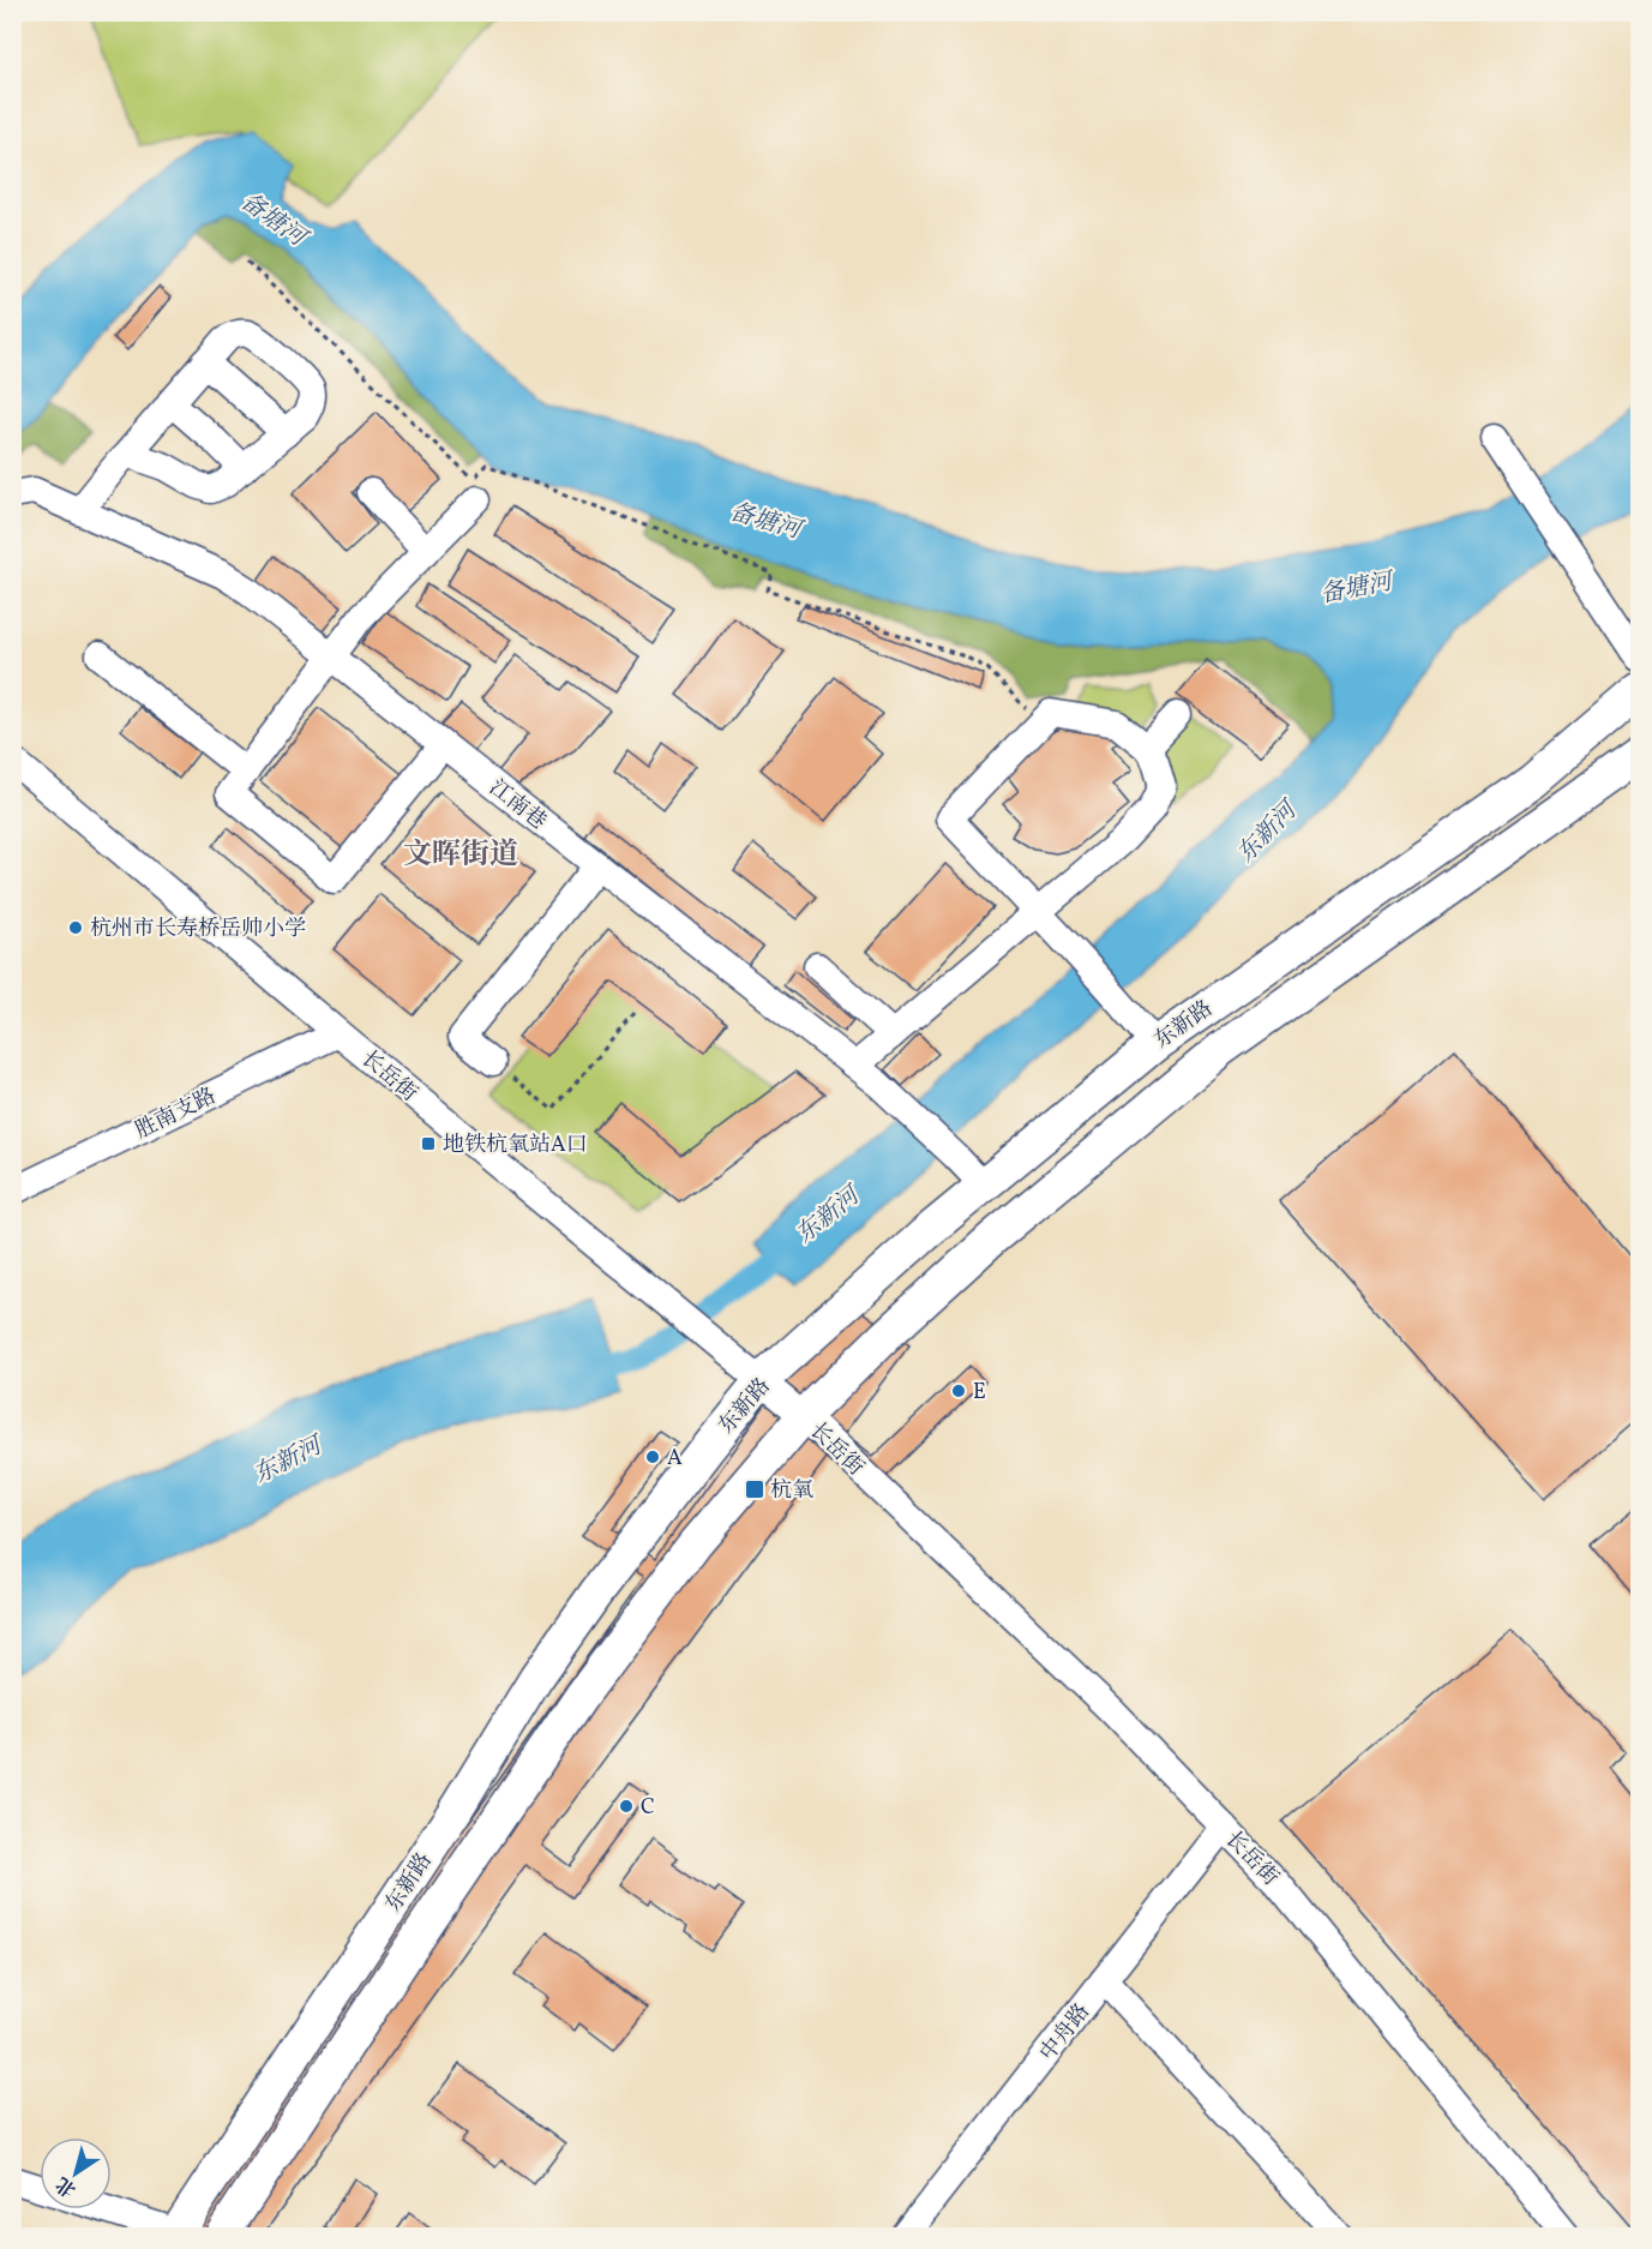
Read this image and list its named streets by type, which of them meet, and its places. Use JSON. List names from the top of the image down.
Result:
{
  "streets": {
    "main road": ["东新路"],
    "street": [
      "江南巷",
      "长岳街",
      "胜南支路",
      "中舟路"
    ]
  },
  "crossings": [
    ["江南巷", "东新路"],
    ["东新路", "长岳街"],
    ["长岳街", "胜南支路"],
    ["长岳街", "中舟路"]
  ],
  "districts": ["文晖街道"],
  "water": ["备塘河", "东新河"],
  "places": {
    "other": [
      "杭州市长寿桥岳帅小学",
      "E",
      "A",
      "C"
    ],
    "transit": ["地铁杭氧站A口", "杭氧"]
  },
  "north": "bottom left"
}
